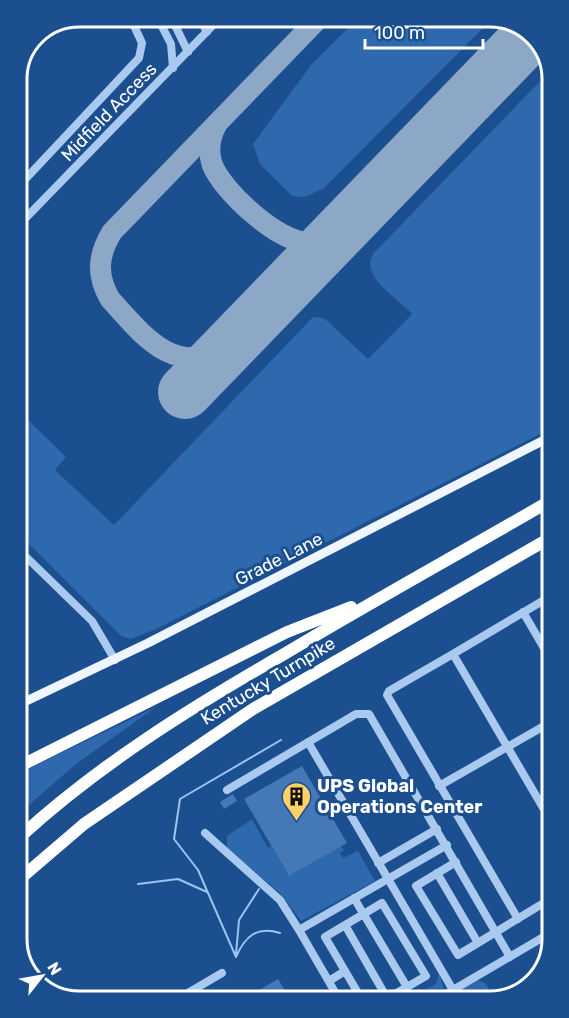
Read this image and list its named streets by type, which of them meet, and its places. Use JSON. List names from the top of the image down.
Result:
{
  "streets": {
    "highway": ["Kentucky Turnpike"],
    "main road": ["Grade Lane"],
    "street": ["Midfield Access"]
  },
  "places": {
    "building": ["UPS Global Operations Center"]
  },
  "scale_bar": "100 m",
  "north": "top right"
}
